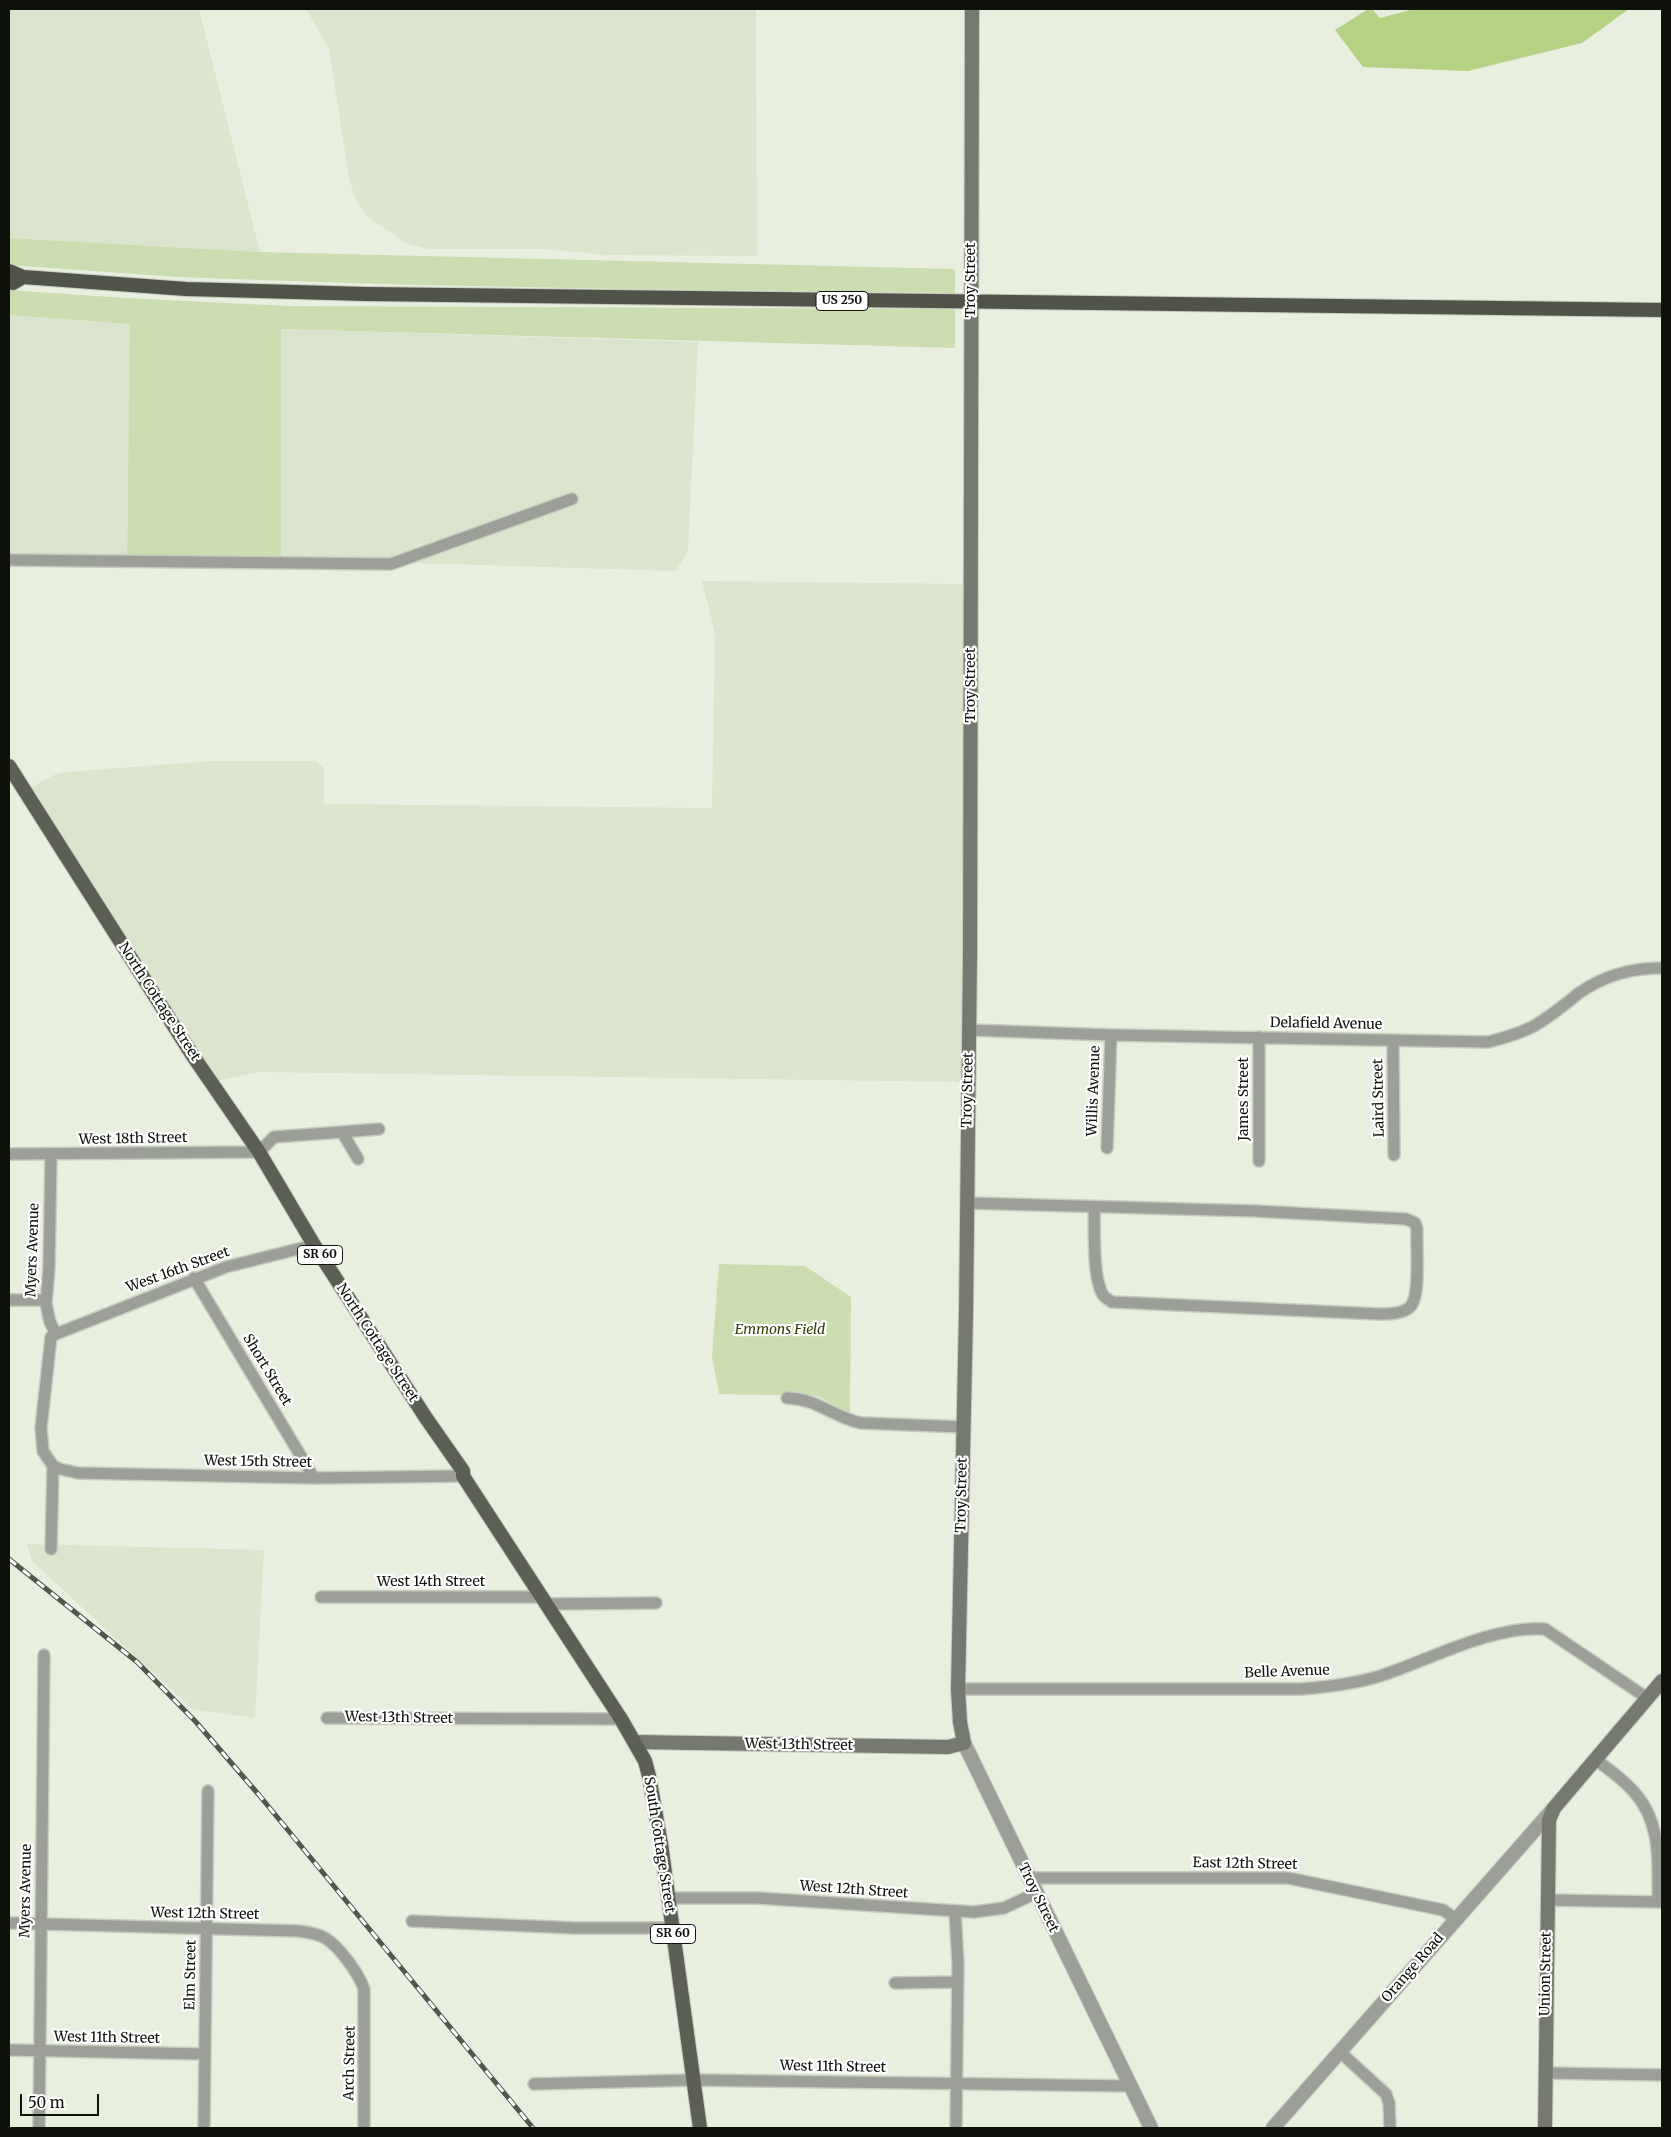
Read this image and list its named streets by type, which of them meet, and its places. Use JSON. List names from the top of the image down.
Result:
{
  "streets": {
    "highway": ["US 250"],
    "main road": [
      "Troy Street",
      "North Cottage Street",
      "SR 60",
      "West 13th Street",
      "South Cottage Street",
      "Orange Road",
      "Union Street"
    ],
    "street": [
      "Delafield Avenue",
      "Willis Avenue",
      "Laird Street",
      "James Street",
      "West 18th Street",
      "Myers Avenue",
      "West 16th Street",
      "Short Street",
      "West 15th Street",
      "West 14th Street",
      "Belle Avenue",
      "East 12th Street",
      "West 12th Street",
      "Elm Street",
      "West 11th Street",
      "Arch Street"
    ]
  },
  "crossings": [
    ["Troy Street", "US 250"],
    ["Troy Street", "Delafield Avenue"],
    ["Troy Street", "Belle Avenue"],
    ["Troy Street", "West 13th Street"],
    ["Troy Street", "East 12th Street"],
    ["Troy Street", "West 12th Street"],
    ["Troy Street", "West 11th Street"],
    ["North Cottage Street", "West 18th Street"],
    ["North Cottage Street", "West 16th Street"],
    ["North Cottage Street", "West 15th Street"],
    ["North Cottage Street", "West 14th Street"],
    ["North Cottage Street", "West 13th Street"],
    ["North Cottage Street", "South Cottage Street"],
    ["Delafield Avenue", "Willis Avenue"],
    ["Delafield Avenue", "Laird Street"],
    ["Delafield Avenue", "James Street"],
    ["West 18th Street", "Myers Avenue"],
    ["Myers Avenue", "West 16th Street"],
    ["Myers Avenue", "West 12th Street"],
    ["Myers Avenue", "West 11th Street"],
    ["West 16th Street", "Short Street"],
    ["Short Street", "West 15th Street"],
    ["Belle Avenue", "Orange Road"],
    ["West 13th Street", "South Cottage Street"],
    ["South Cottage Street", "West 12th Street"],
    ["South Cottage Street", "West 11th Street"],
    ["East 12th Street", "Orange Road"],
    ["West 12th Street", "Elm Street"],
    ["West 12th Street", "Arch Street"],
    ["Orange Road", "Union Street"],
    ["Elm Street", "West 11th Street"]
  ],
  "parks": ["Emmons Field"],
  "scale_bar": "50 m"
}
